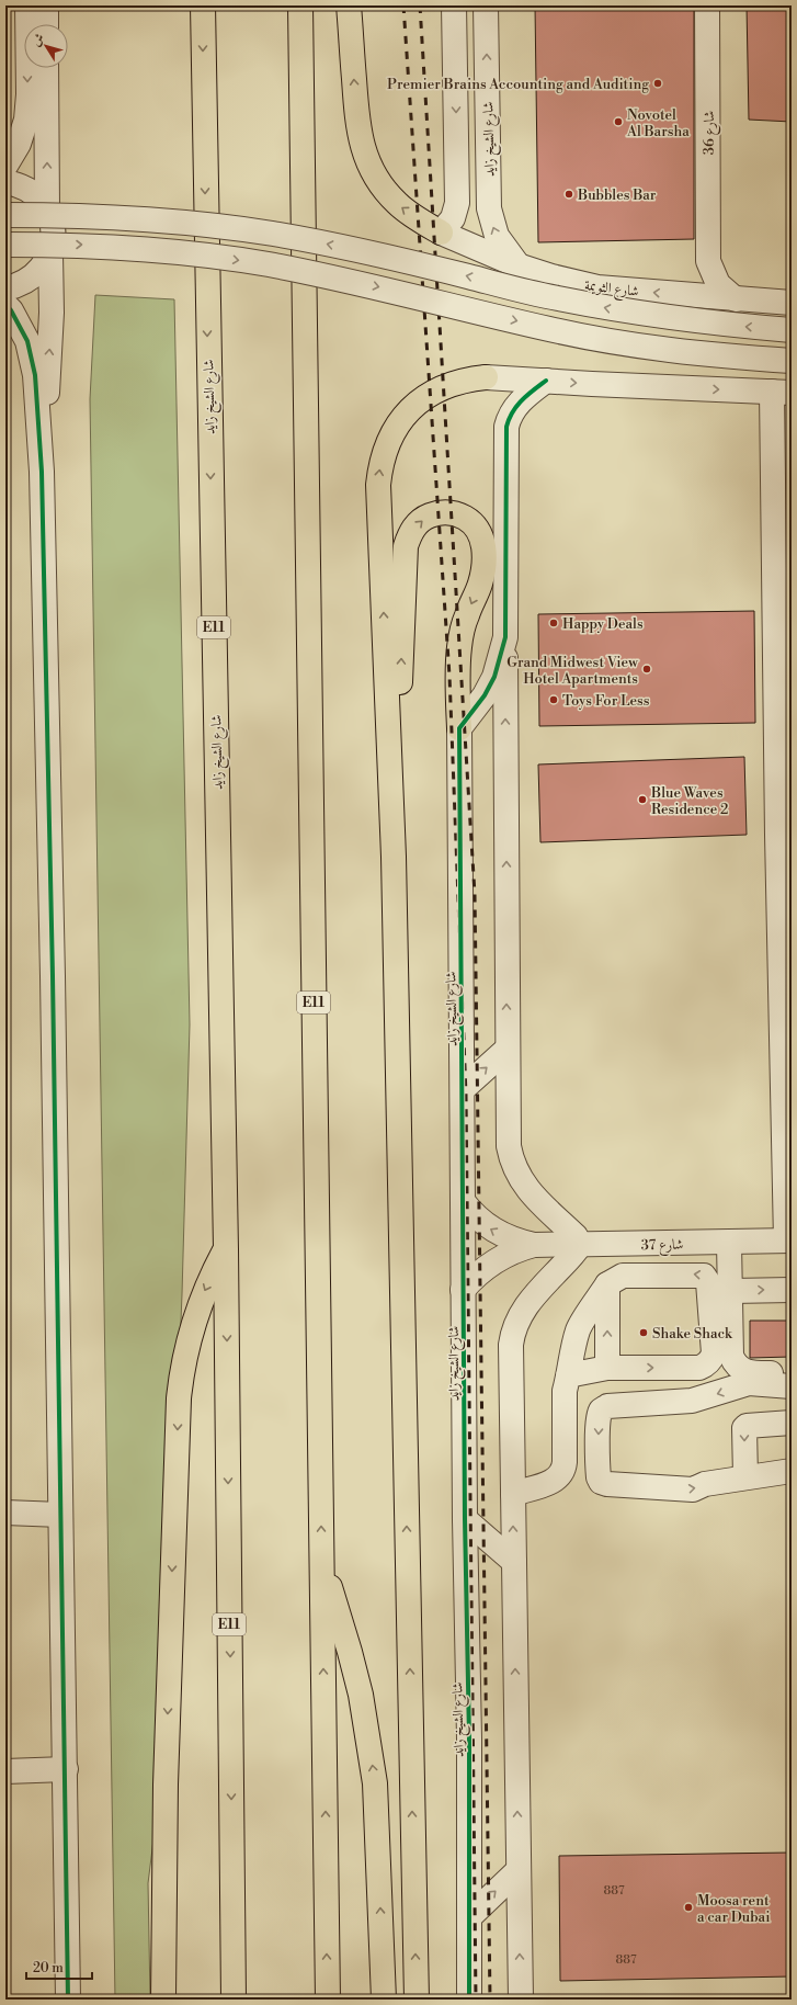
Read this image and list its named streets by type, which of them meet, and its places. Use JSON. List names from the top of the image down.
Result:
{
  "streets": {
    "highway": ["شارع الشيخ زايد", "E11"],
    "street": ["شارع 36", "شارع الثويمة", "شارع 37"]
  },
  "crossings": [
    ["شارع 36", "شارع الثويمة"],
    ["شارع الشيخ زايد", "شارع الثويمة"],
    ["شارع الشيخ زايد", "شارع 37"]
  ],
  "places": [
    "Premier Brains Accounting and Auditing",
    "Novotel Al Barsha",
    "Bubbles Bar",
    "Happy Deals",
    "Grand Midwest View Hotel Apartments",
    "Toys For Less",
    "Blue Waves Residence 2",
    "Shake Shack",
    "Moosa rent a car Dubai"
  ],
  "house_numbers": ["887", "887"],
  "scale_bar": "20 m",
  "north": "top left"
}
